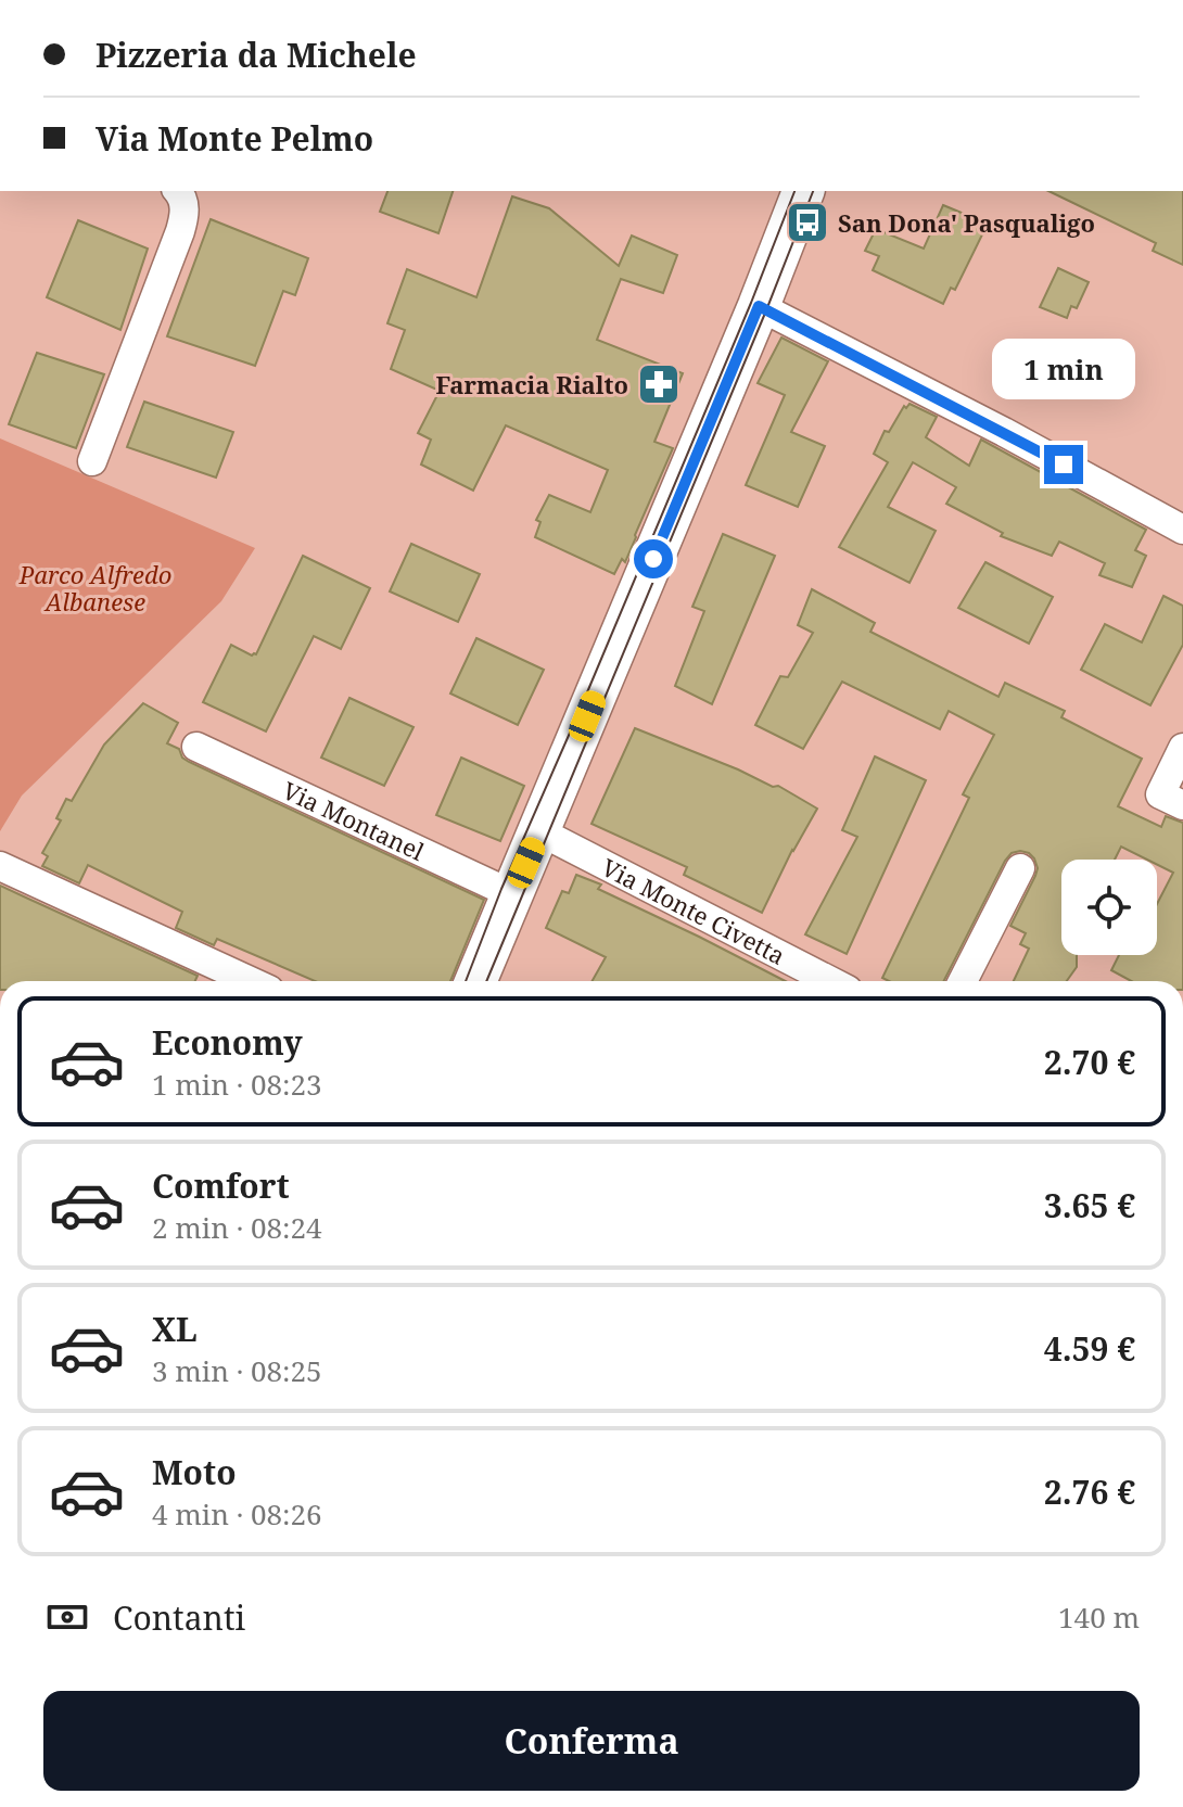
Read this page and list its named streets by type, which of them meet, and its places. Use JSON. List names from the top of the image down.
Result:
{
  "streets": {
    "street": ["Via Montanel", "Via Monte Civetta"]
  },
  "parks": ["Parco Alfredo Albanese"],
  "places": {
    "bus stop": ["San Dona' Pasqualigo"],
    "pharmacy": ["Farmacia Rialto"]
  },
  "page": {
    "banner": ["Pizzeria da Michele", "Via Monte Pelmo"],
    "bubble": "1 min",
    "list": [
      {
        "name": "Economy",
        "note": "1 min · 08:23",
        "value": "2.70 €"
      },
      {
        "name": "Comfort",
        "note": "2 min · 08:24",
        "value": "3.65 €"
      },
      {
        "name": "XL",
        "note": "3 min · 08:25",
        "value": "4.59 €"
      },
      {
        "name": "Moto",
        "note": "4 min · 08:26",
        "value": "2.76 €"
      }
    ],
    "pay": ["Contanti", "140 m"],
    "buttons": "Conferma"
  }
}
